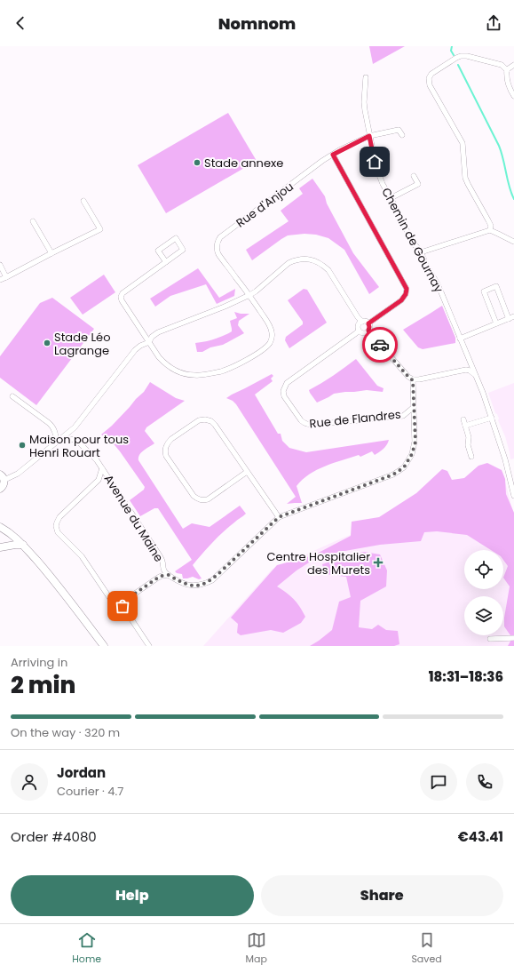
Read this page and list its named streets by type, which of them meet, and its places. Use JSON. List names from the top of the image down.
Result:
{
  "streets": {
    "street": [
      "Rue d'Anjou",
      "Chemin de Gournay",
      "Rue de Flandres",
      "Avenue du Maine"
    ]
  },
  "crossings": [
    ["Rue d'Anjou", "Chemin de Gournay"],
    ["Rue de Flandres", "Avenue du Maine"]
  ],
  "places": {
    "other": ["Stade annexe", "Stade Léo Lagrange", "Maison pour tous Henri Rouart"],
    "health": ["Centre Hospitalier des Murets"]
  },
  "page": {
    "header": "Nomnom",
    "heading": ["2 min", "Arriving in", "18:31–18:36"],
    "panel": [
      "Jordan",
      "Courier · 4.7",
      "Order #4080",
      "€43.41"
    ],
    "bar": "On the way · 320 m",
    "buttons": ["Help", "Share"],
    "tabs": ["Home", "Map", "Saved"]
  }
}
